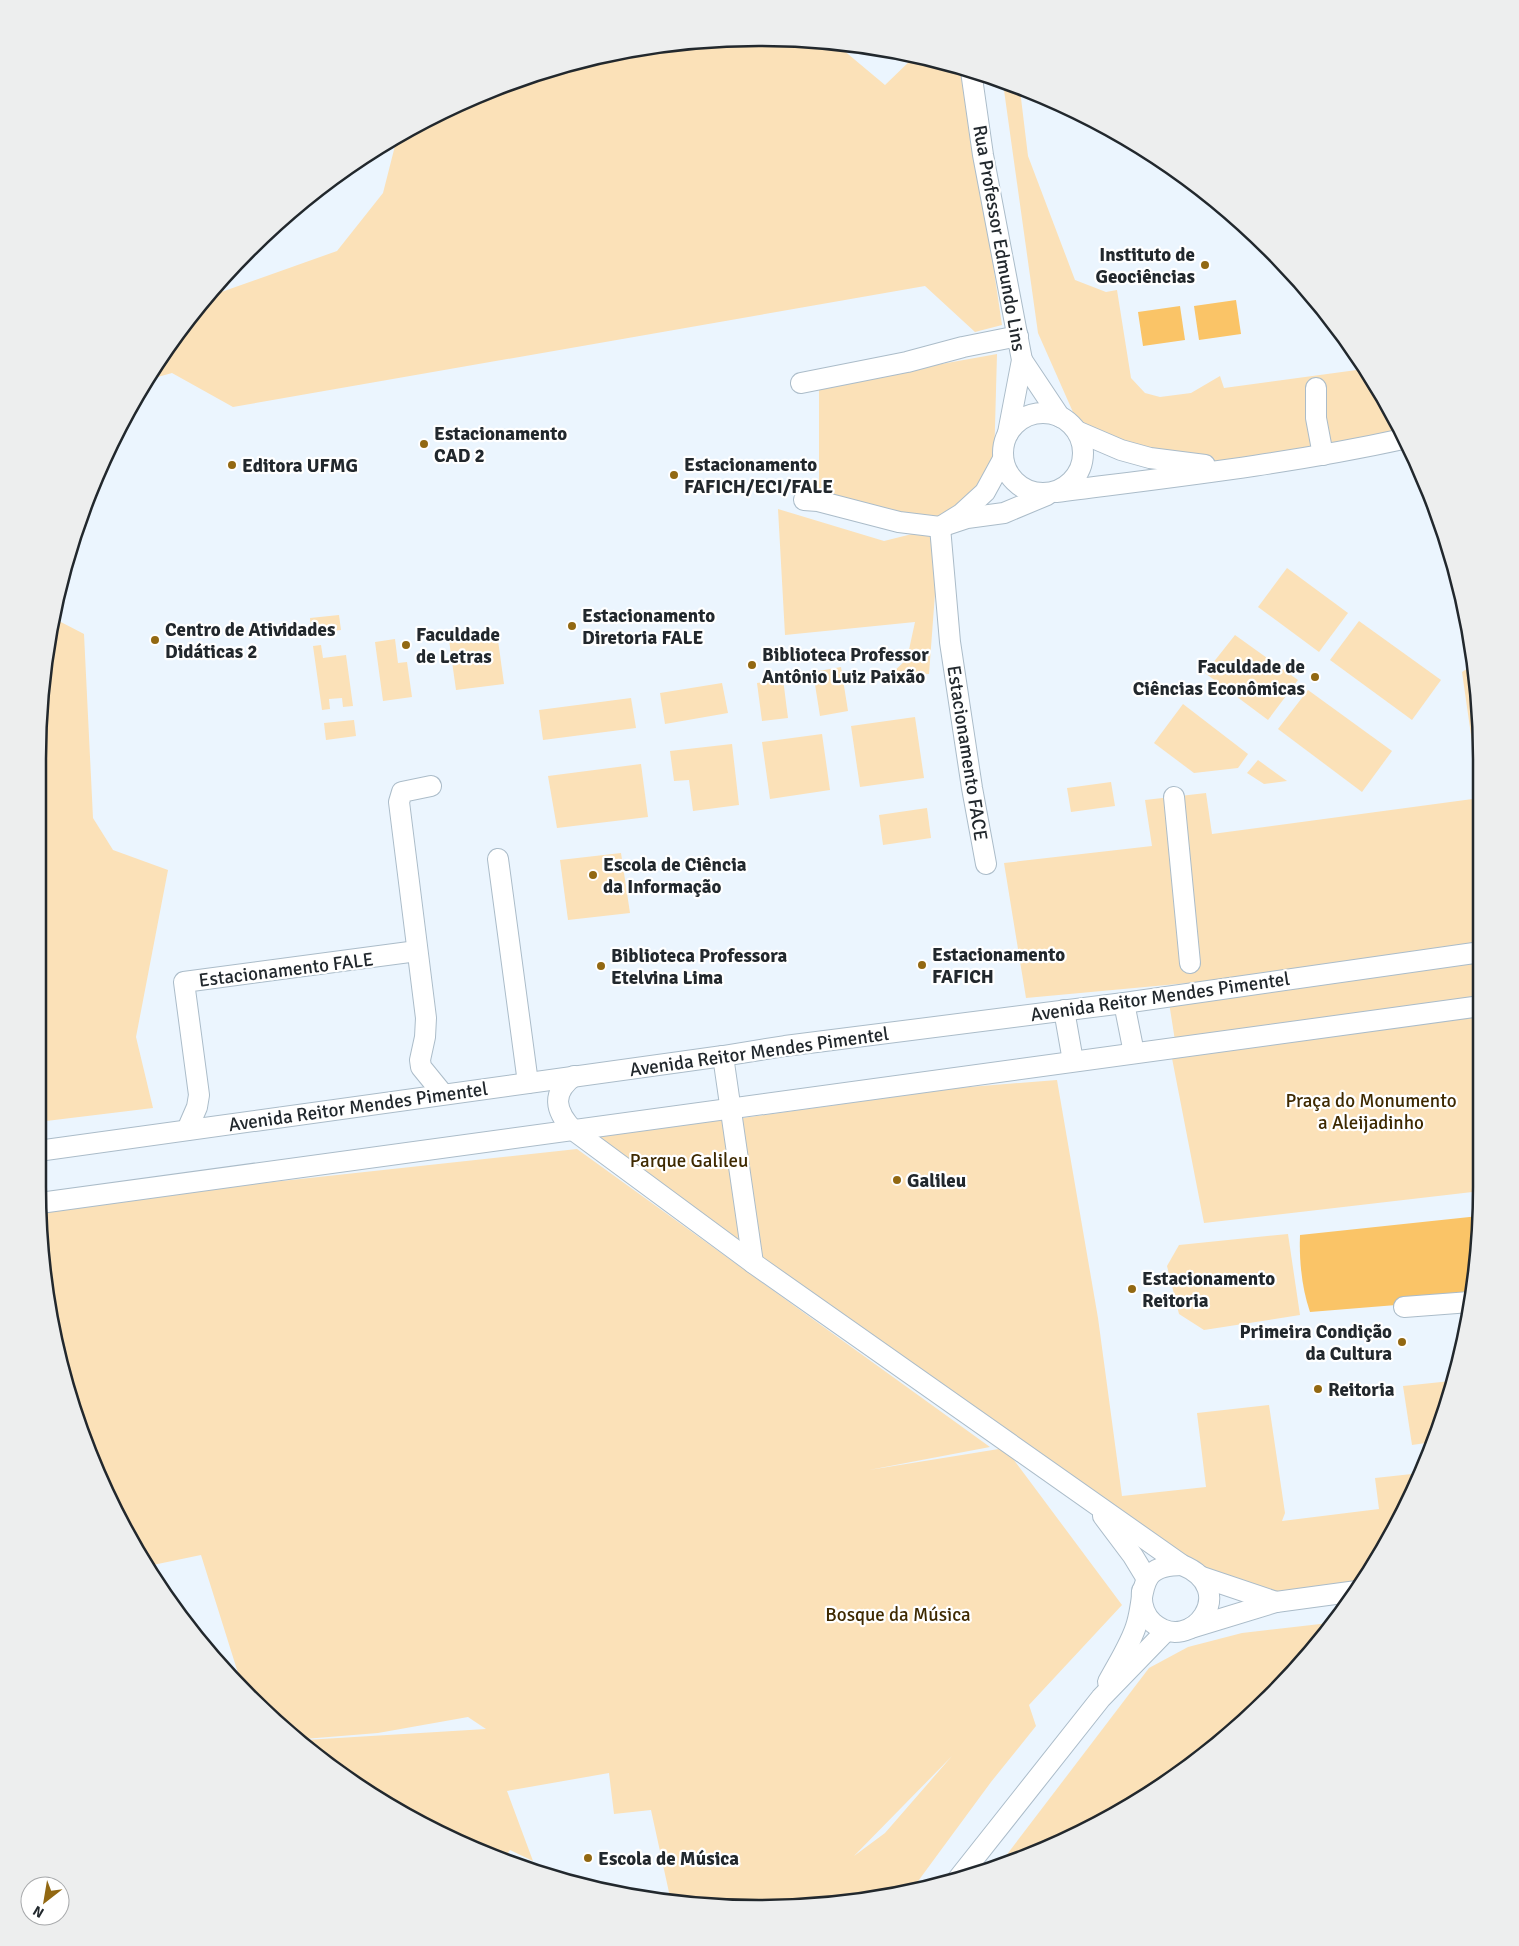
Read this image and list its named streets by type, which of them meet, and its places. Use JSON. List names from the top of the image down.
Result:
{
  "streets": {
    "street": [
      "Rua Professor Edmundo Lins",
      "Estacionamento FACE",
      "Estacionamento FALE",
      "Avenida Reitor Mendes Pimentel"
    ]
  },
  "crossings": [
    ["Estacionamento FALE", "Avenida Reitor Mendes Pimentel"]
  ],
  "parks": ["Praça do Monumento a Aleijadinho", "Parque Galileu", "Bosque da Música"],
  "places": [
    "Instituto de Geociências",
    "Estacionamento CAD 2",
    "Editora UFMG",
    "Estacionamento FAFICH/ECI/FALE",
    "Estacionamento Diretoria FALE",
    "Centro de Atividades Didáticas 2",
    "Faculdade de Letras",
    "Biblioteca Professor Antônio Luiz Paixão",
    "Faculdade de Ciências Econômicas",
    "Escola de Ciência da Informação",
    "Estacionamento FAFICH",
    "Biblioteca Professora Etelvina Lima",
    "Galileu",
    "Estacionamento Reitoria",
    "Primeira Condição da Cultura",
    "Reitoria",
    "Escola de Música"
  ],
  "north": "bottom left"
}
